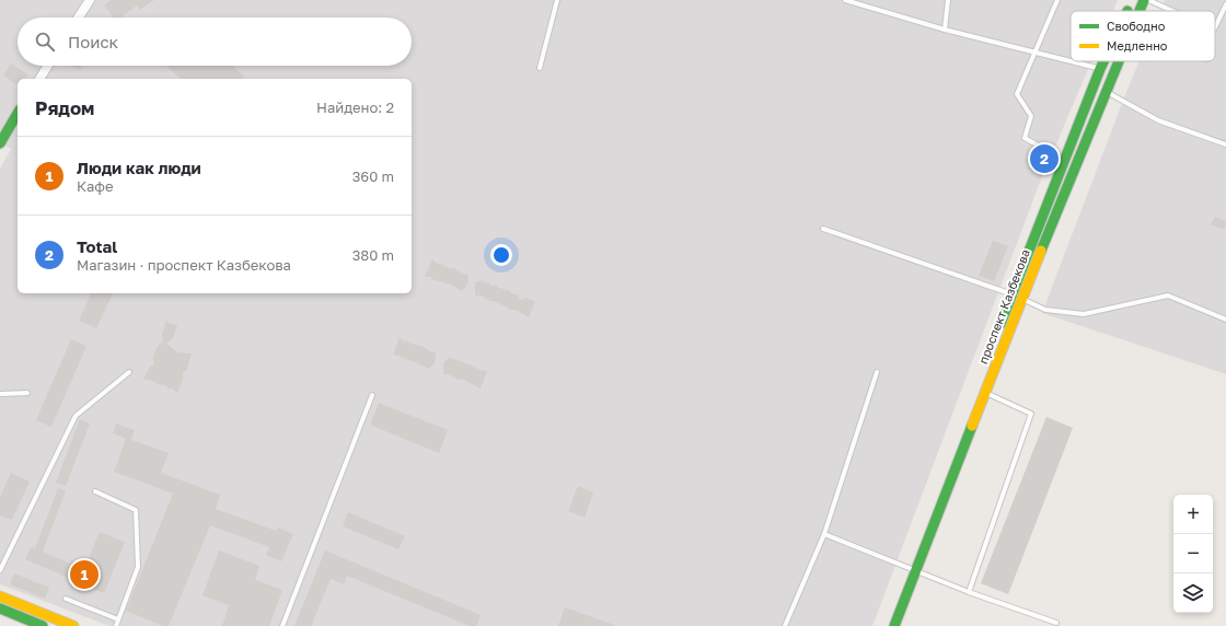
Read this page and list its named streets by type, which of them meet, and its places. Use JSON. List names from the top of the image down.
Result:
{
  "streets": {
    "main road": ["проспект Казбекова"]
  },
  "legend": ["Свободно", "Медленно"],
  "page": {
    "search": "Поиск",
    "heading": ["Рядом", "Найдено: 2"],
    "list": [
      {
        "mark": "1",
        "name": "Люди как люди",
        "note": "Кафе",
        "value": "360 m"
      },
      {
        "mark": "2",
        "name": "Total",
        "note": "Магазин · проспект Казбекова",
        "value": "380 m"
      }
    ],
    "pins": ["2", "1"],
    "map_buttons": ["+", "−"]
  }
}
